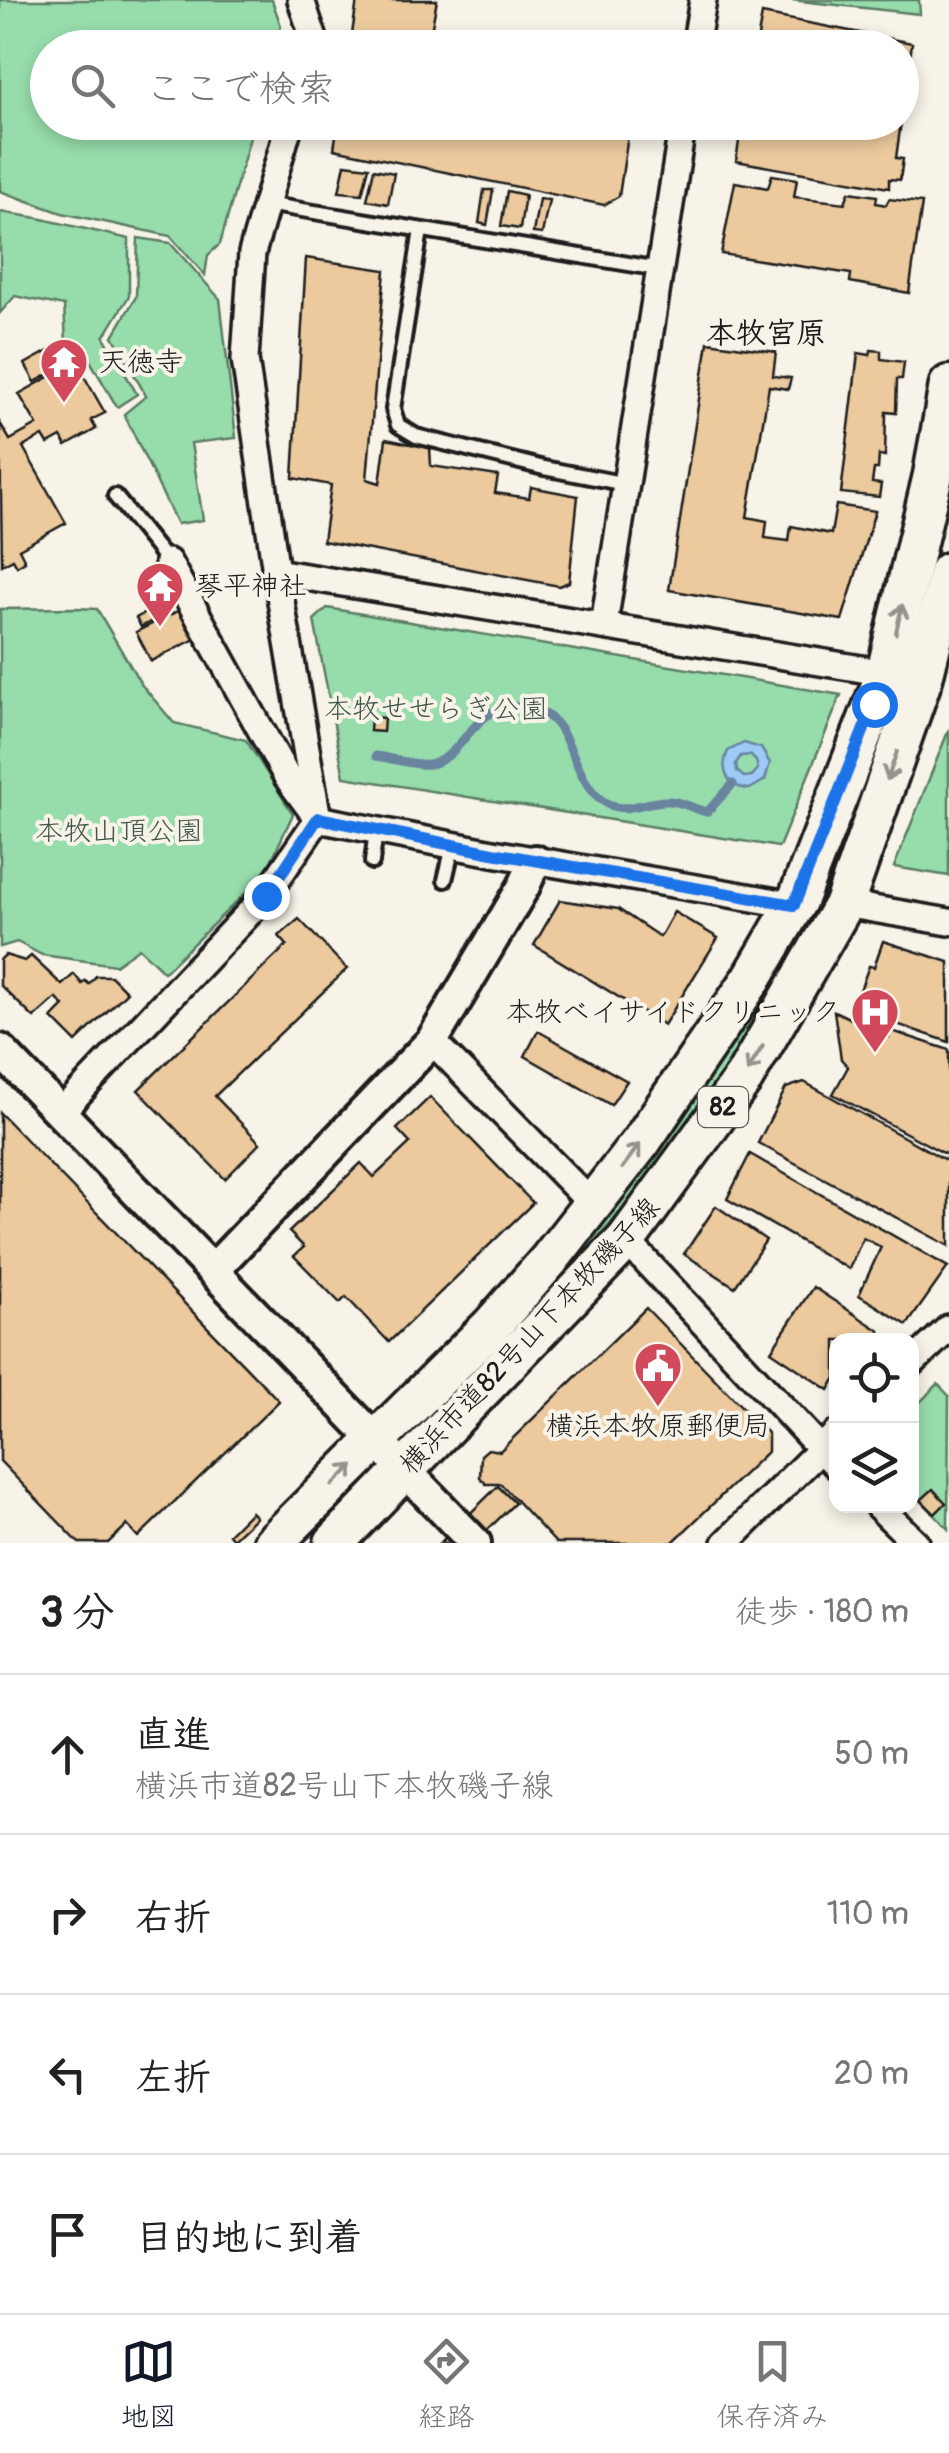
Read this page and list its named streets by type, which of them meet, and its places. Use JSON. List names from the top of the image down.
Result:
{
  "streets": {
    "main road": ["82", "横浜市道82号山下本牧磯子線"]
  },
  "districts": ["本牧宮原"],
  "parks": ["本牧せせらぎ公園", "本牧山頂公園"],
  "places": {
    "temple": ["天徳寺", "琴平神社"],
    "hospital": ["本牧ベイサイドクリニック"],
    "public building": ["横浜本牧原郵便局"]
  },
  "page": {
    "search": "ここで検索",
    "heading": ["3 分", "徒歩 · 180 m"],
    "list": [
      ["直進", "横浜市道82号山下本牧磯子線", "50 m"],
      ["右折", "110 m"],
      ["左折", "20 m"],
      "目的地に到着"
    ],
    "nav": ["地図", "経路", "保存済み"]
  }
}
